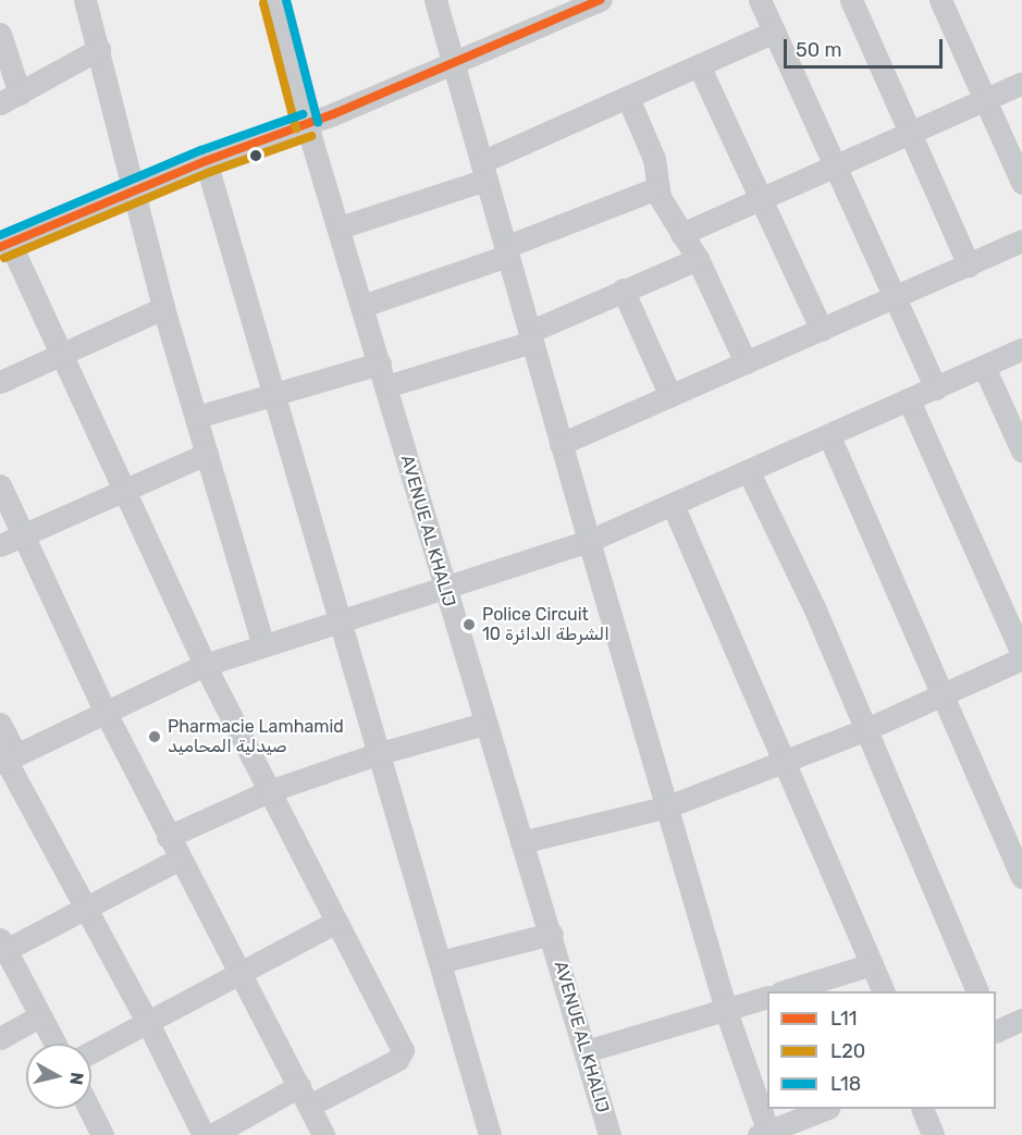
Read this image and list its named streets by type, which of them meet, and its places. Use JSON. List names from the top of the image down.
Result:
{
  "streets": {
    "street": ["AVENUE AL KHALIJ"]
  },
  "places": ["Police Circuit 10 الشرطة الدائرة", "Pharmacie Lamhamid صيدلية المحاميد"],
  "lines": ["transit line L11", "transit line L18", "transit line L20"],
  "legend": ["L11", "L20", "L18"],
  "scale_bar": "50 m",
  "north": "right"
}
